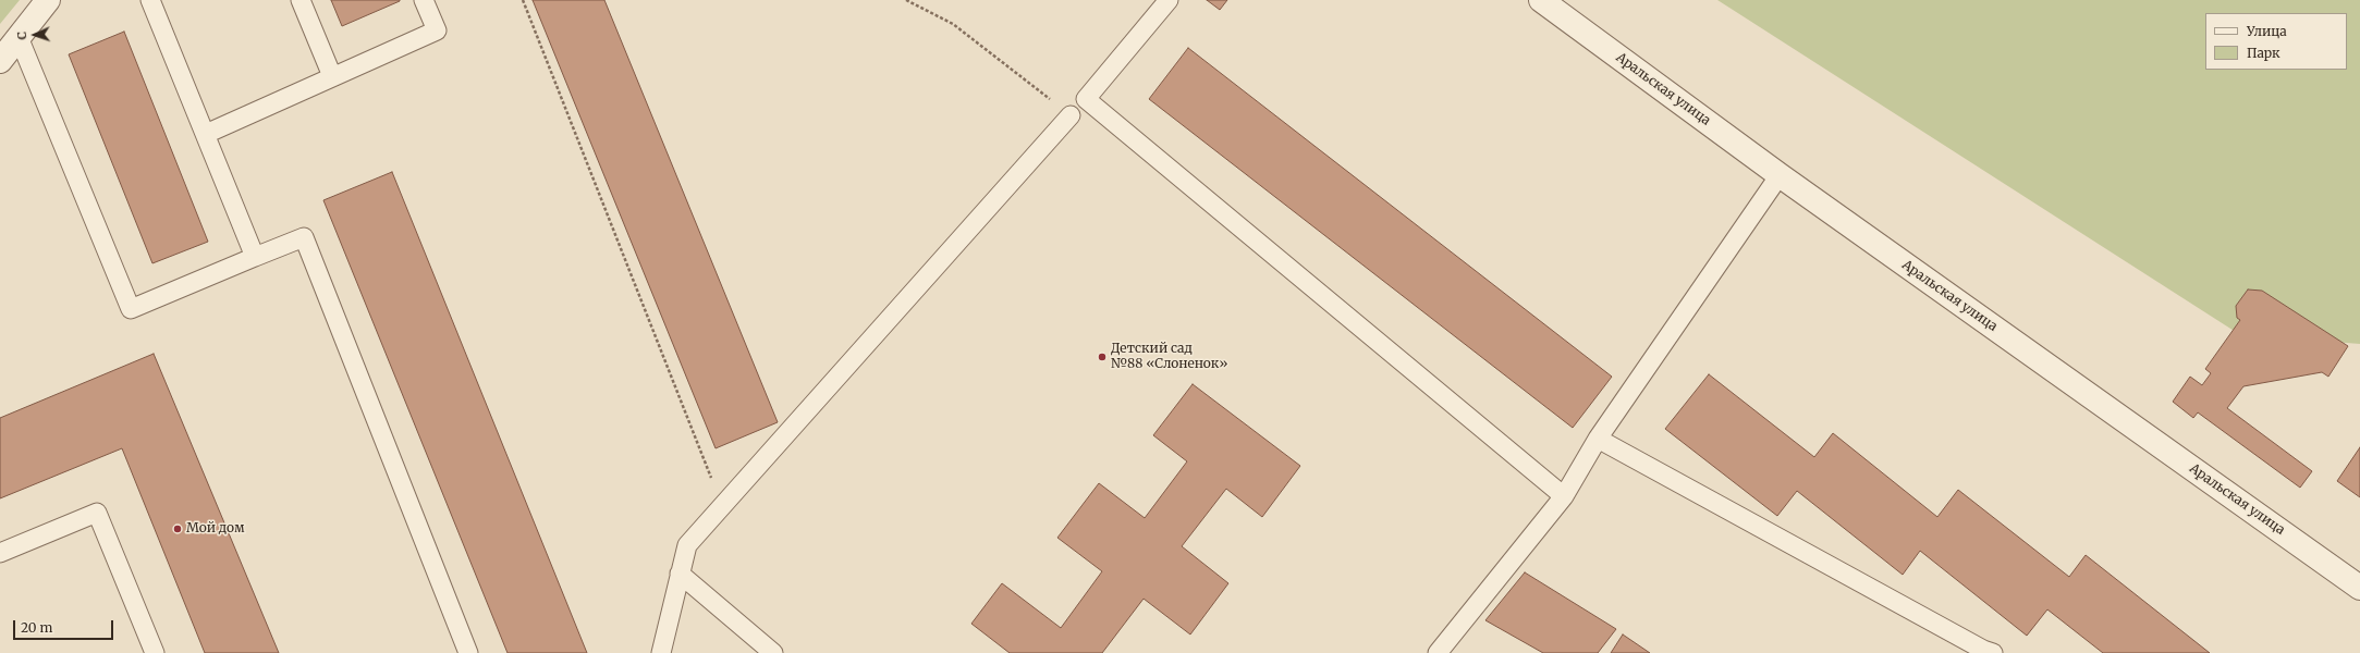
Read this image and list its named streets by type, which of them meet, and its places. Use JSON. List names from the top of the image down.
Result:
{
  "streets": {
    "street": ["Аральская улица"]
  },
  "places": ["Детский сад №88 «Слоненок»", "Мой дом"],
  "legend": ["Улица", "Парк"],
  "scale_bar": "20 m",
  "north": "left"
}
